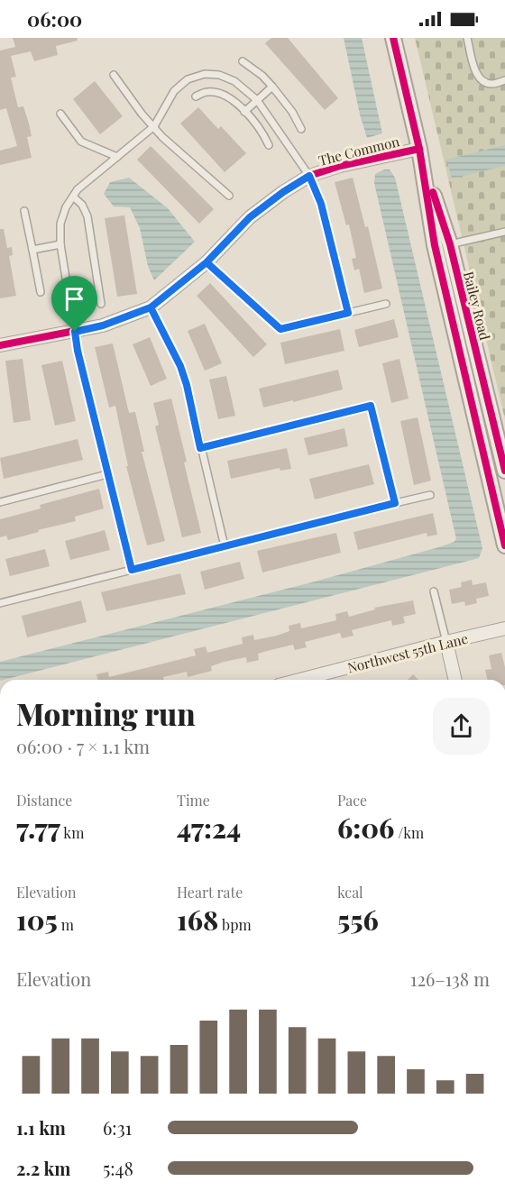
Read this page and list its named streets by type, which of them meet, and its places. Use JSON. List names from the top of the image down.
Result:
{
  "streets": {
    "street": ["The Common", "Bailey Road", "Northwest 55th Lane"]
  },
  "crossings": [
    ["The Common", "Bailey Road"]
  ],
  "page": {
    "status": "06:00",
    "heading": ["Morning run", "06:00 · 7 × 1.1 km"],
    "stats": [
      ["Distance", "7.77 km"],
      ["Time", "47:24"],
      ["Pace", "6:06 /km"],
      ["Elevation", "105 m"],
      ["Heart rate", "168 bpm"],
      ["kcal", "556"]
    ],
    "chart": ["Elevation", "126–138 m"],
    "list": [
      {
        "name": "1.1 km",
        "note": "6:31"
      },
      {
        "name": "2.2 km",
        "note": "5:48"
      }
    ]
  }
}
